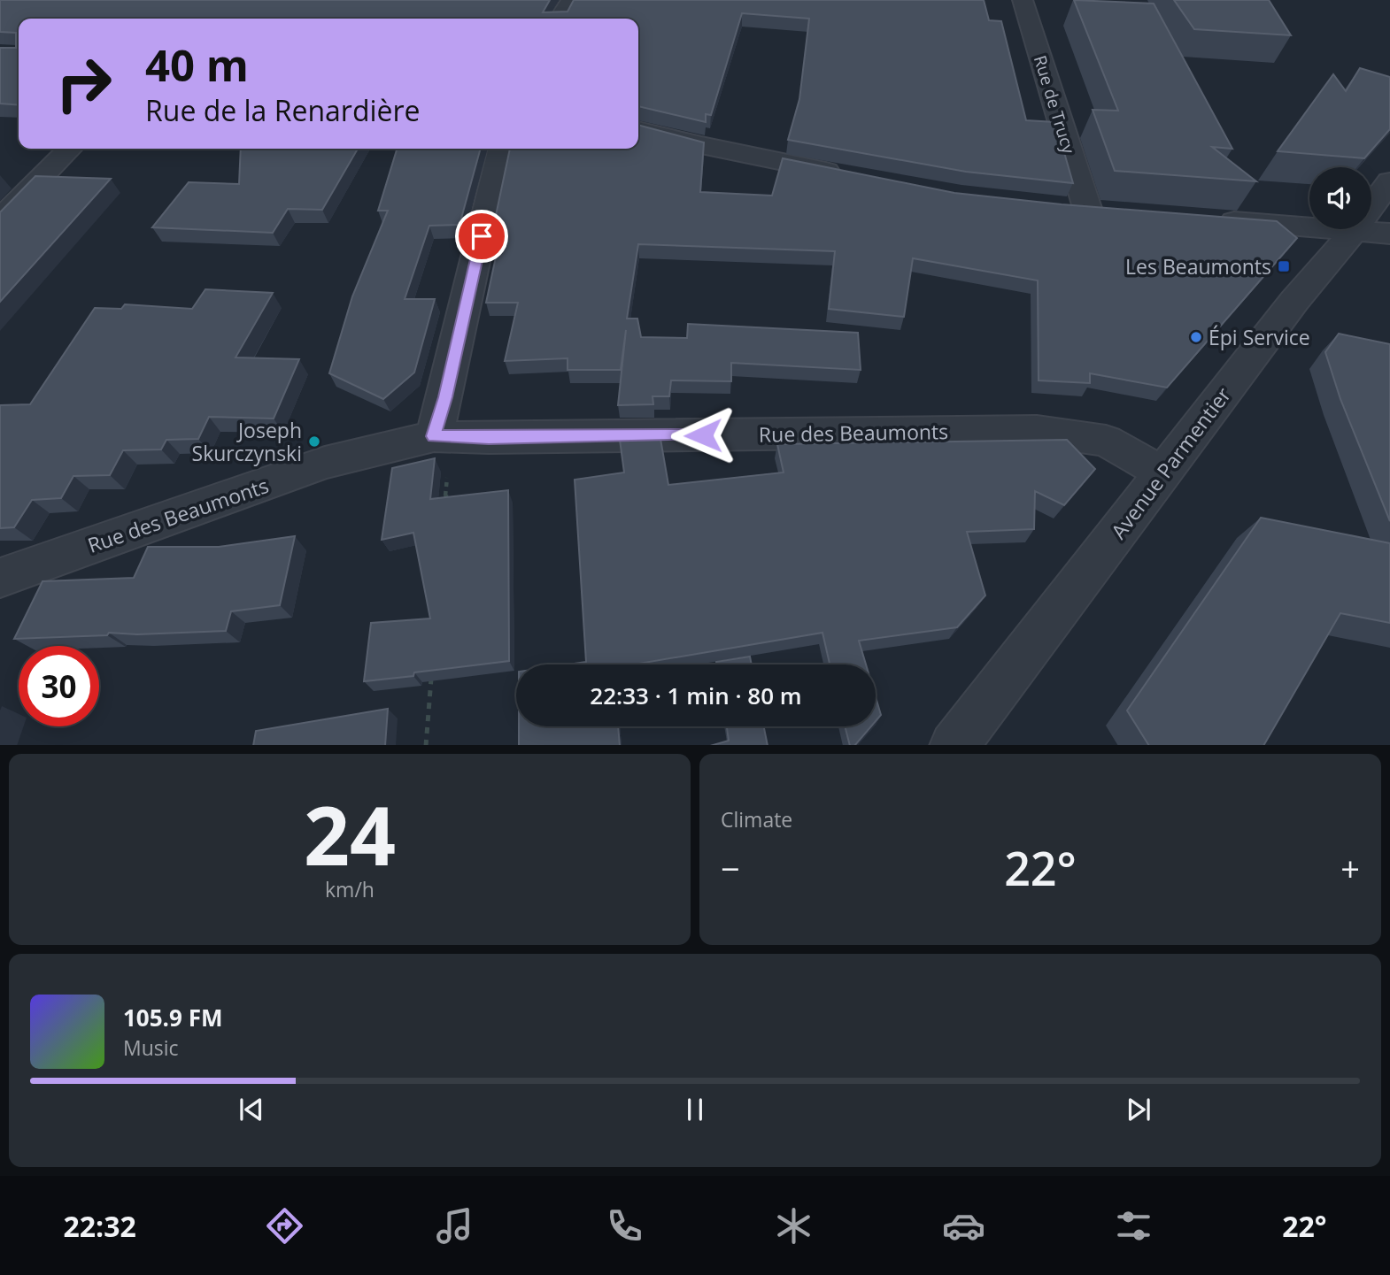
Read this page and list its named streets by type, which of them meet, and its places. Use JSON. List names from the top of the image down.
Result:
{
  "streets": {
    "street": ["Rue de Trucy", "Rue des Beaumonts", "Avenue Parmentier"]
  },
  "crossings": [
    ["Rue des Beaumonts", "Avenue Parmentier"]
  ],
  "places": {
    "transit": ["Les Beaumonts"],
    "other": ["Épi Service", "Joseph Skurczynski"]
  },
  "page": {
    "turn": ["40 m", "Rue de la Renardière"],
    "limit": "30",
    "trip": "22:33 · 1 min · 80 m",
    "tile": [
      ["24", "km/h"],
      "Climate"
    ],
    "heat": ["−", "22°", "+"],
    "song": ["105.9 FM", "Music"],
    "tabs": ["22:32", "22°"]
  }
}
